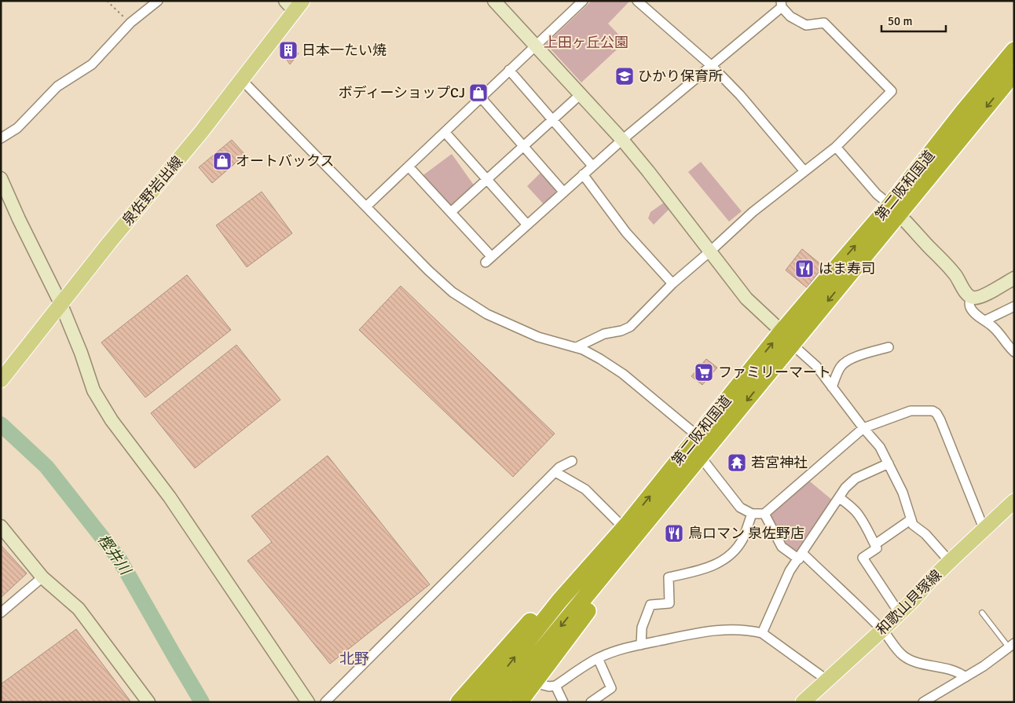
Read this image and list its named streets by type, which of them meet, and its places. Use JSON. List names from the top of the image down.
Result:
{
  "streets": {
    "highway": ["第二阪和国道"],
    "main road": ["泉佐野岩出線", "和歌山貝塚線"]
  },
  "districts": ["北野"],
  "water": ["樫井川"],
  "parks": ["上田ヶ丘公園"],
  "places": {
    "building": ["日本一たい焼"],
    "school or university": ["ひかり保育所"],
    "shop": ["ボディーショップCJ", "オートバックス"],
    "restaurant": ["はま寿司", "鳥ロマン 泉佐野店"],
    "supermarket": ["ファミリーマート"],
    "temple": ["若宮神社"]
  },
  "scale_bar": "50 m"
}
